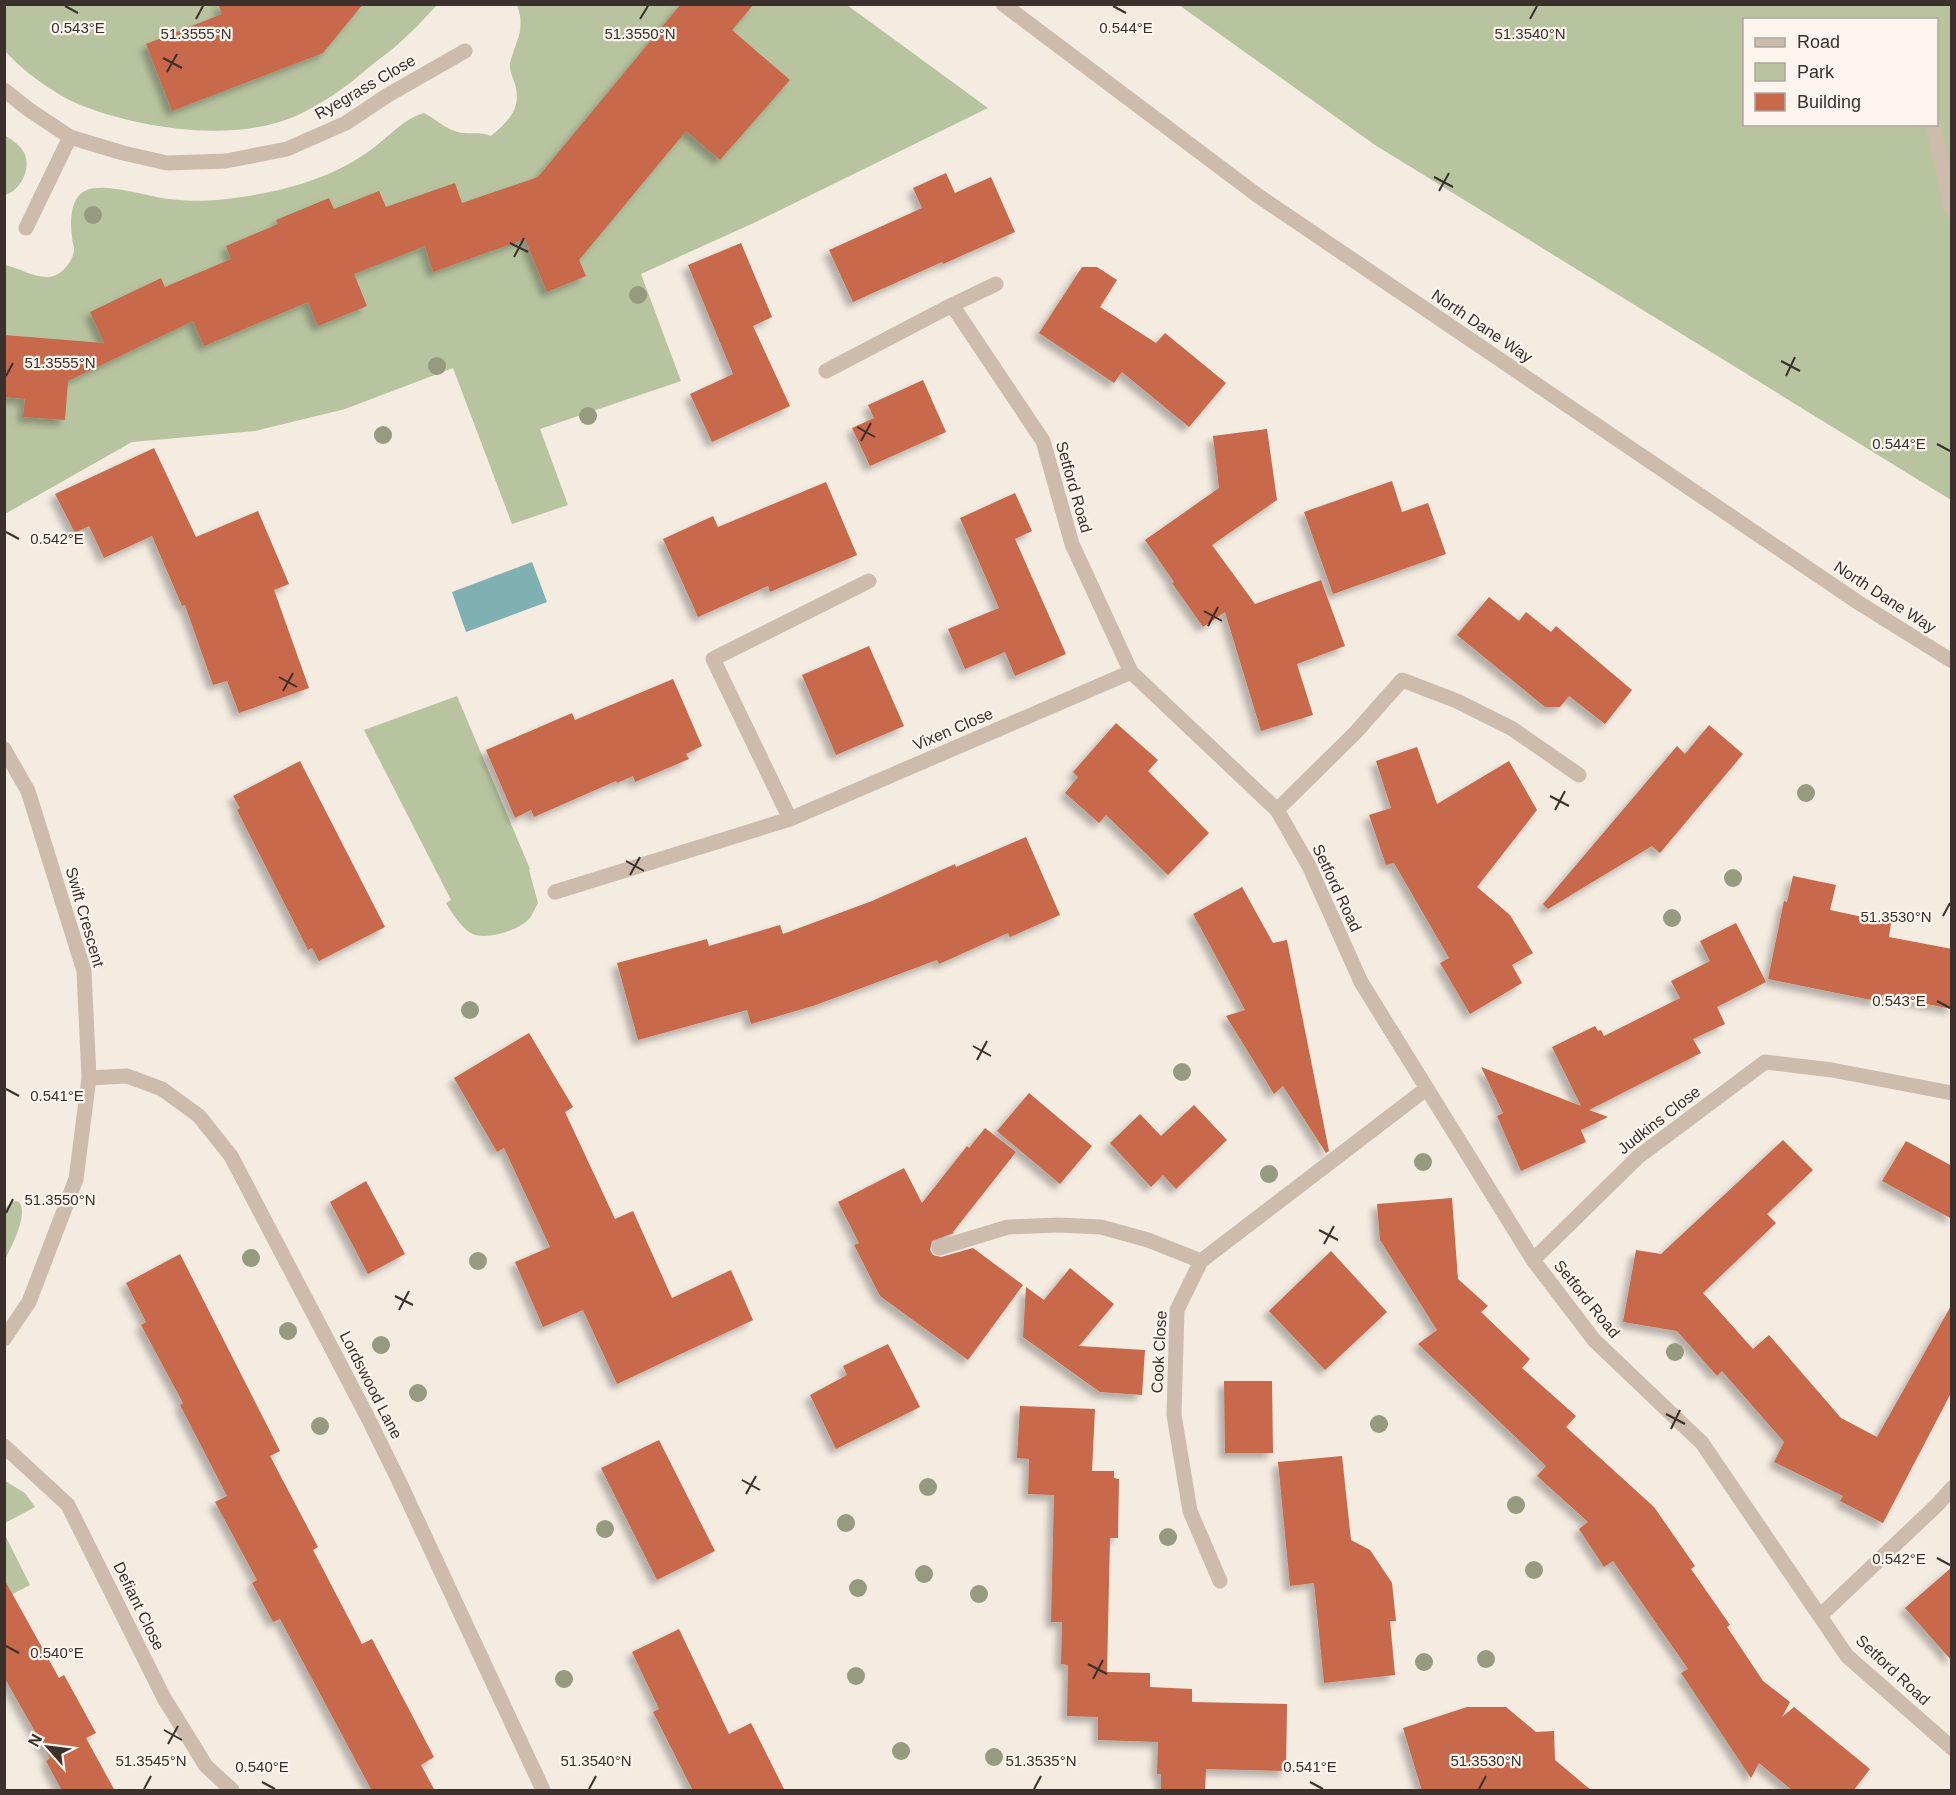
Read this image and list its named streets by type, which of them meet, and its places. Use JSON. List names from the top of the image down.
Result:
{
  "streets": {
    "street": [
      "Ryegrass Close",
      "North Dane Way",
      "Setford Road",
      "Vixen Close",
      "Swift Crescent",
      "Judkins Close",
      "Cook Close",
      "Lordswood Lane",
      "Defiant Close"
    ]
  },
  "crossings": [
    ["Setford Road", "Vixen Close"],
    ["Setford Road", "Judkins Close"],
    ["Setford Road", "Cook Close"],
    ["Swift Crescent", "Lordswood Lane"]
  ],
  "legend": ["Road", "Park", "Building"],
  "north": "top left",
  "coordinates": [
    "0.543°E",
    "0.544°E",
    "51.3555°N",
    "51.3550°N",
    "51.3540°N",
    "0.542°E",
    "51.3530°N",
    "0.541°E",
    "0.540°E",
    "51.3545°N",
    "51.3535°N"
  ]
}
